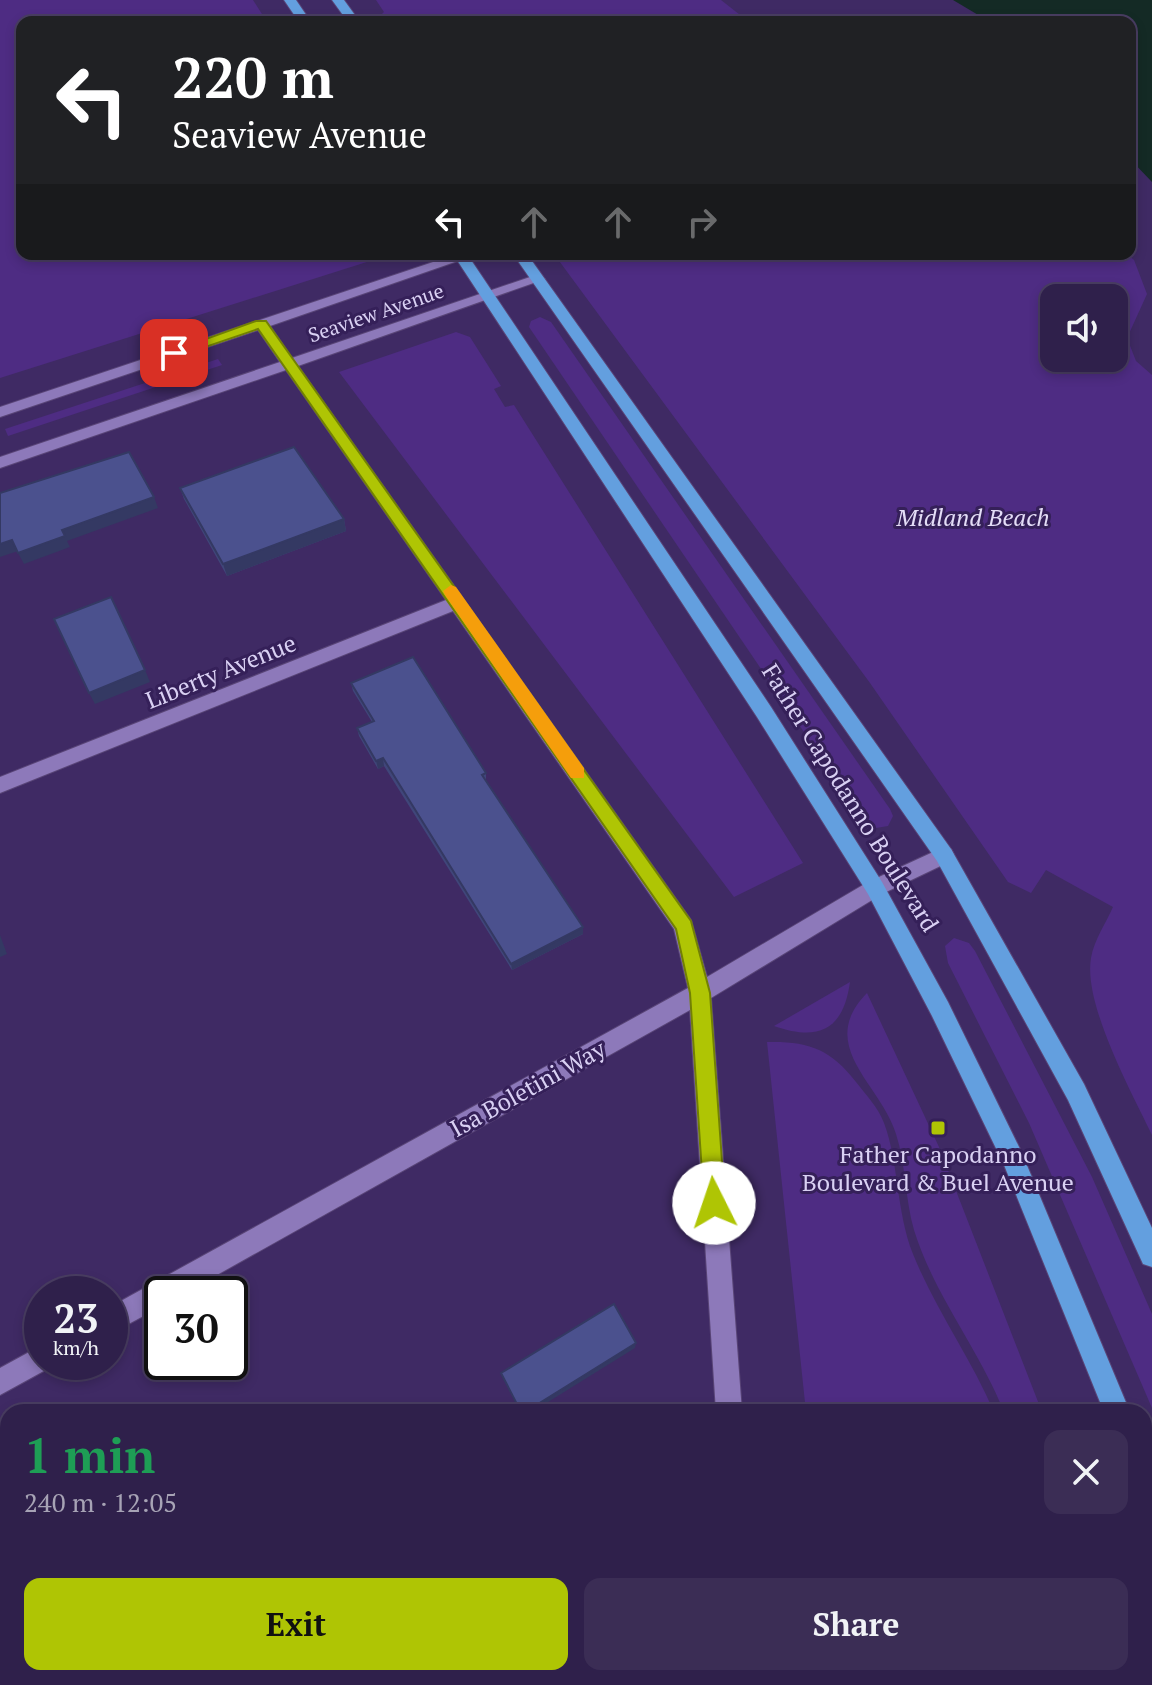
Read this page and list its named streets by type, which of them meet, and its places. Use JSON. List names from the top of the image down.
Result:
{
  "streets": {
    "main road": ["Father Capodanno Boulevard"],
    "street": ["Seaview Avenue", "Liberty Avenue", "Isa Boletini Way"]
  },
  "crossings": [
    ["Seaview Avenue", "Father Capodanno Boulevard"],
    ["Father Capodanno Boulevard", "Isa Boletini Way"]
  ],
  "parks": ["Midland Beach"],
  "places": {
    "transit": ["Father Capodanno Boulevard & Buel Avenue"]
  },
  "page": {
    "turn": ["220 m", "Seaview Avenue"],
    "speed": "23 km/h",
    "limit": "30",
    "heading": ["1 min", "240 m · 12:05"],
    "buttons": ["Exit", "Share"]
  }
}
